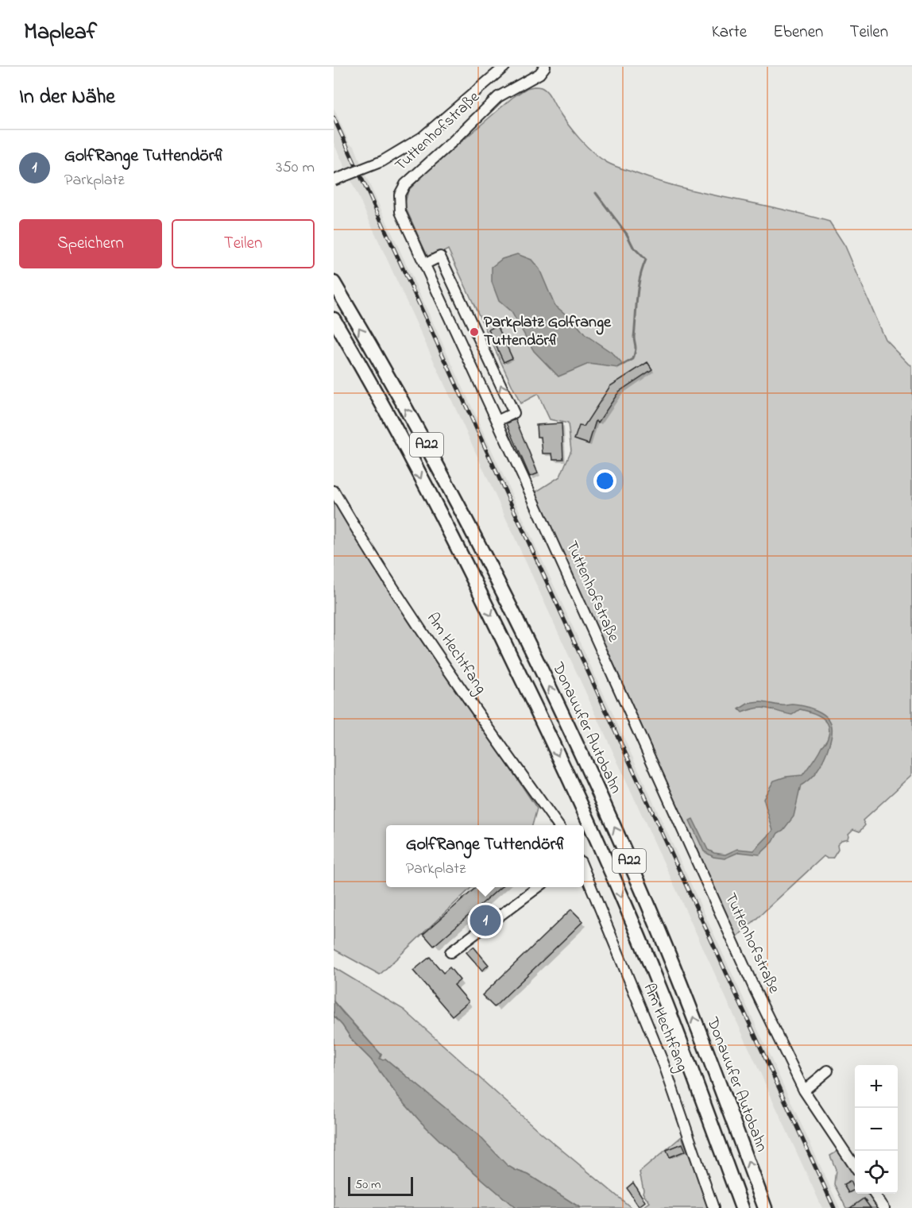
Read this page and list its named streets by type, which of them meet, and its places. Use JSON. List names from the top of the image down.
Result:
{
  "streets": {
    "highway": ["A22", "Donauufer Autobahn"],
    "street": ["Tuttenhofstraße", "Am Hechtfang"]
  },
  "places": ["Parkplatz Golfrange Tuttendörfl"],
  "scale_bar": "50 m",
  "page": {
    "header": "Mapleaf",
    "nav": ["Karte", "Ebenen", "Teilen"],
    "heading": "In der Nähe",
    "list": [
      {
        "mark": "1",
        "name": "GolfRange Tuttendörfl",
        "note": "Parkplatz",
        "value": "350 m"
      }
    ],
    "buttons": ["Speichern", "Teilen"],
    "popup": ["GolfRange Tuttendörfl", "Parkplatz"],
    "pins": "1",
    "map_buttons": ["+", "−"],
    "scale": "50 m"
  }
}
